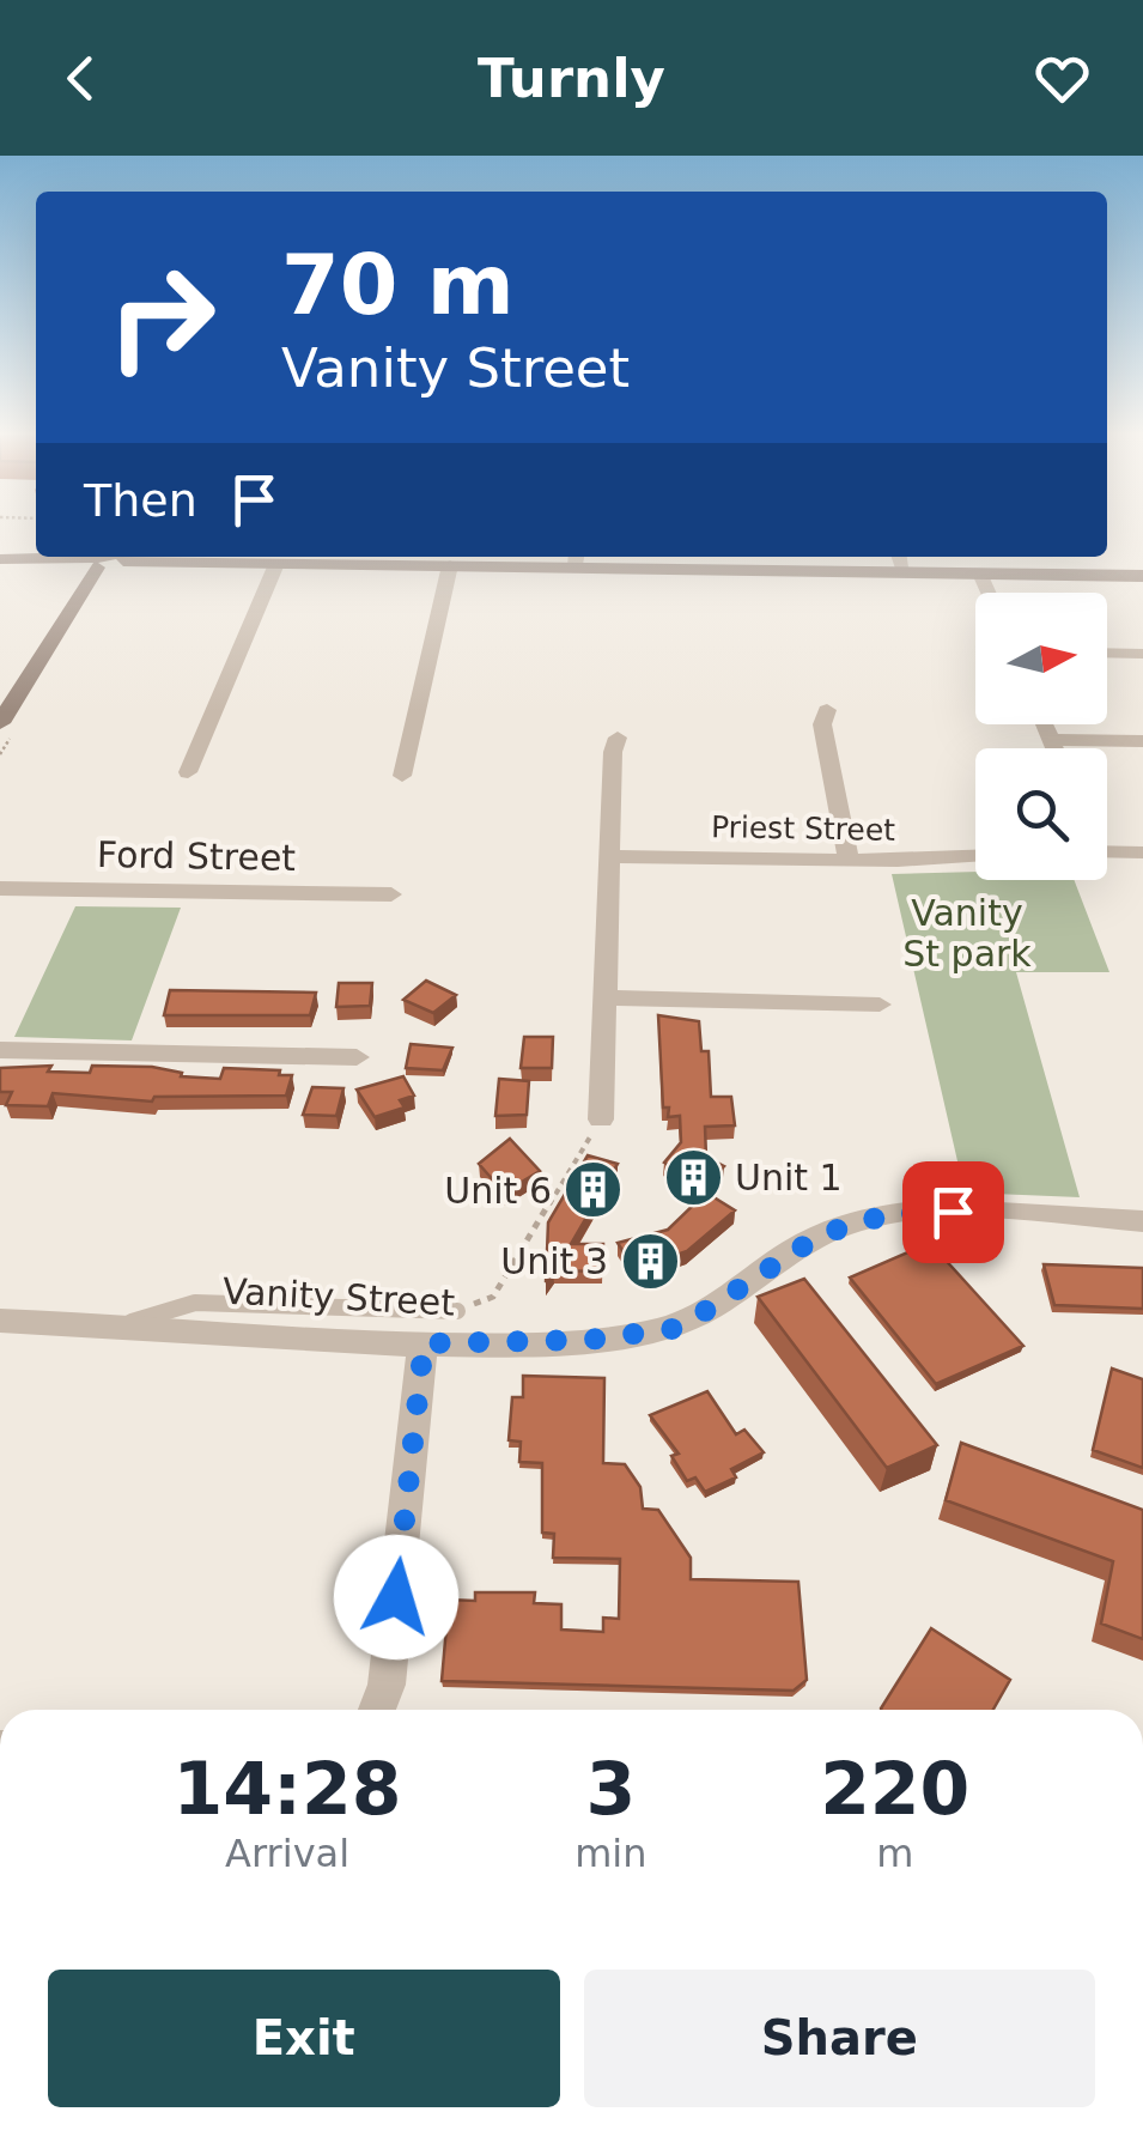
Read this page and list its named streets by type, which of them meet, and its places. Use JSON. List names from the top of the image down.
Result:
{
  "streets": {
    "street": ["Priest Street", "Ford Street", "Vanity Street"]
  },
  "parks": ["Vanity St park"],
  "places": {
    "building": ["Unit 1", "Unit 6", "Unit 3"]
  },
  "north": "right",
  "page": {
    "header": "Turnly",
    "turn": ["70 m", "Vanity Street"],
    "then": "Then",
    "eta": [
      "14:28",
      "Arrival",
      "3",
      "min",
      "220",
      "m"
    ],
    "buttons": ["Exit", "Share"]
  }
}
